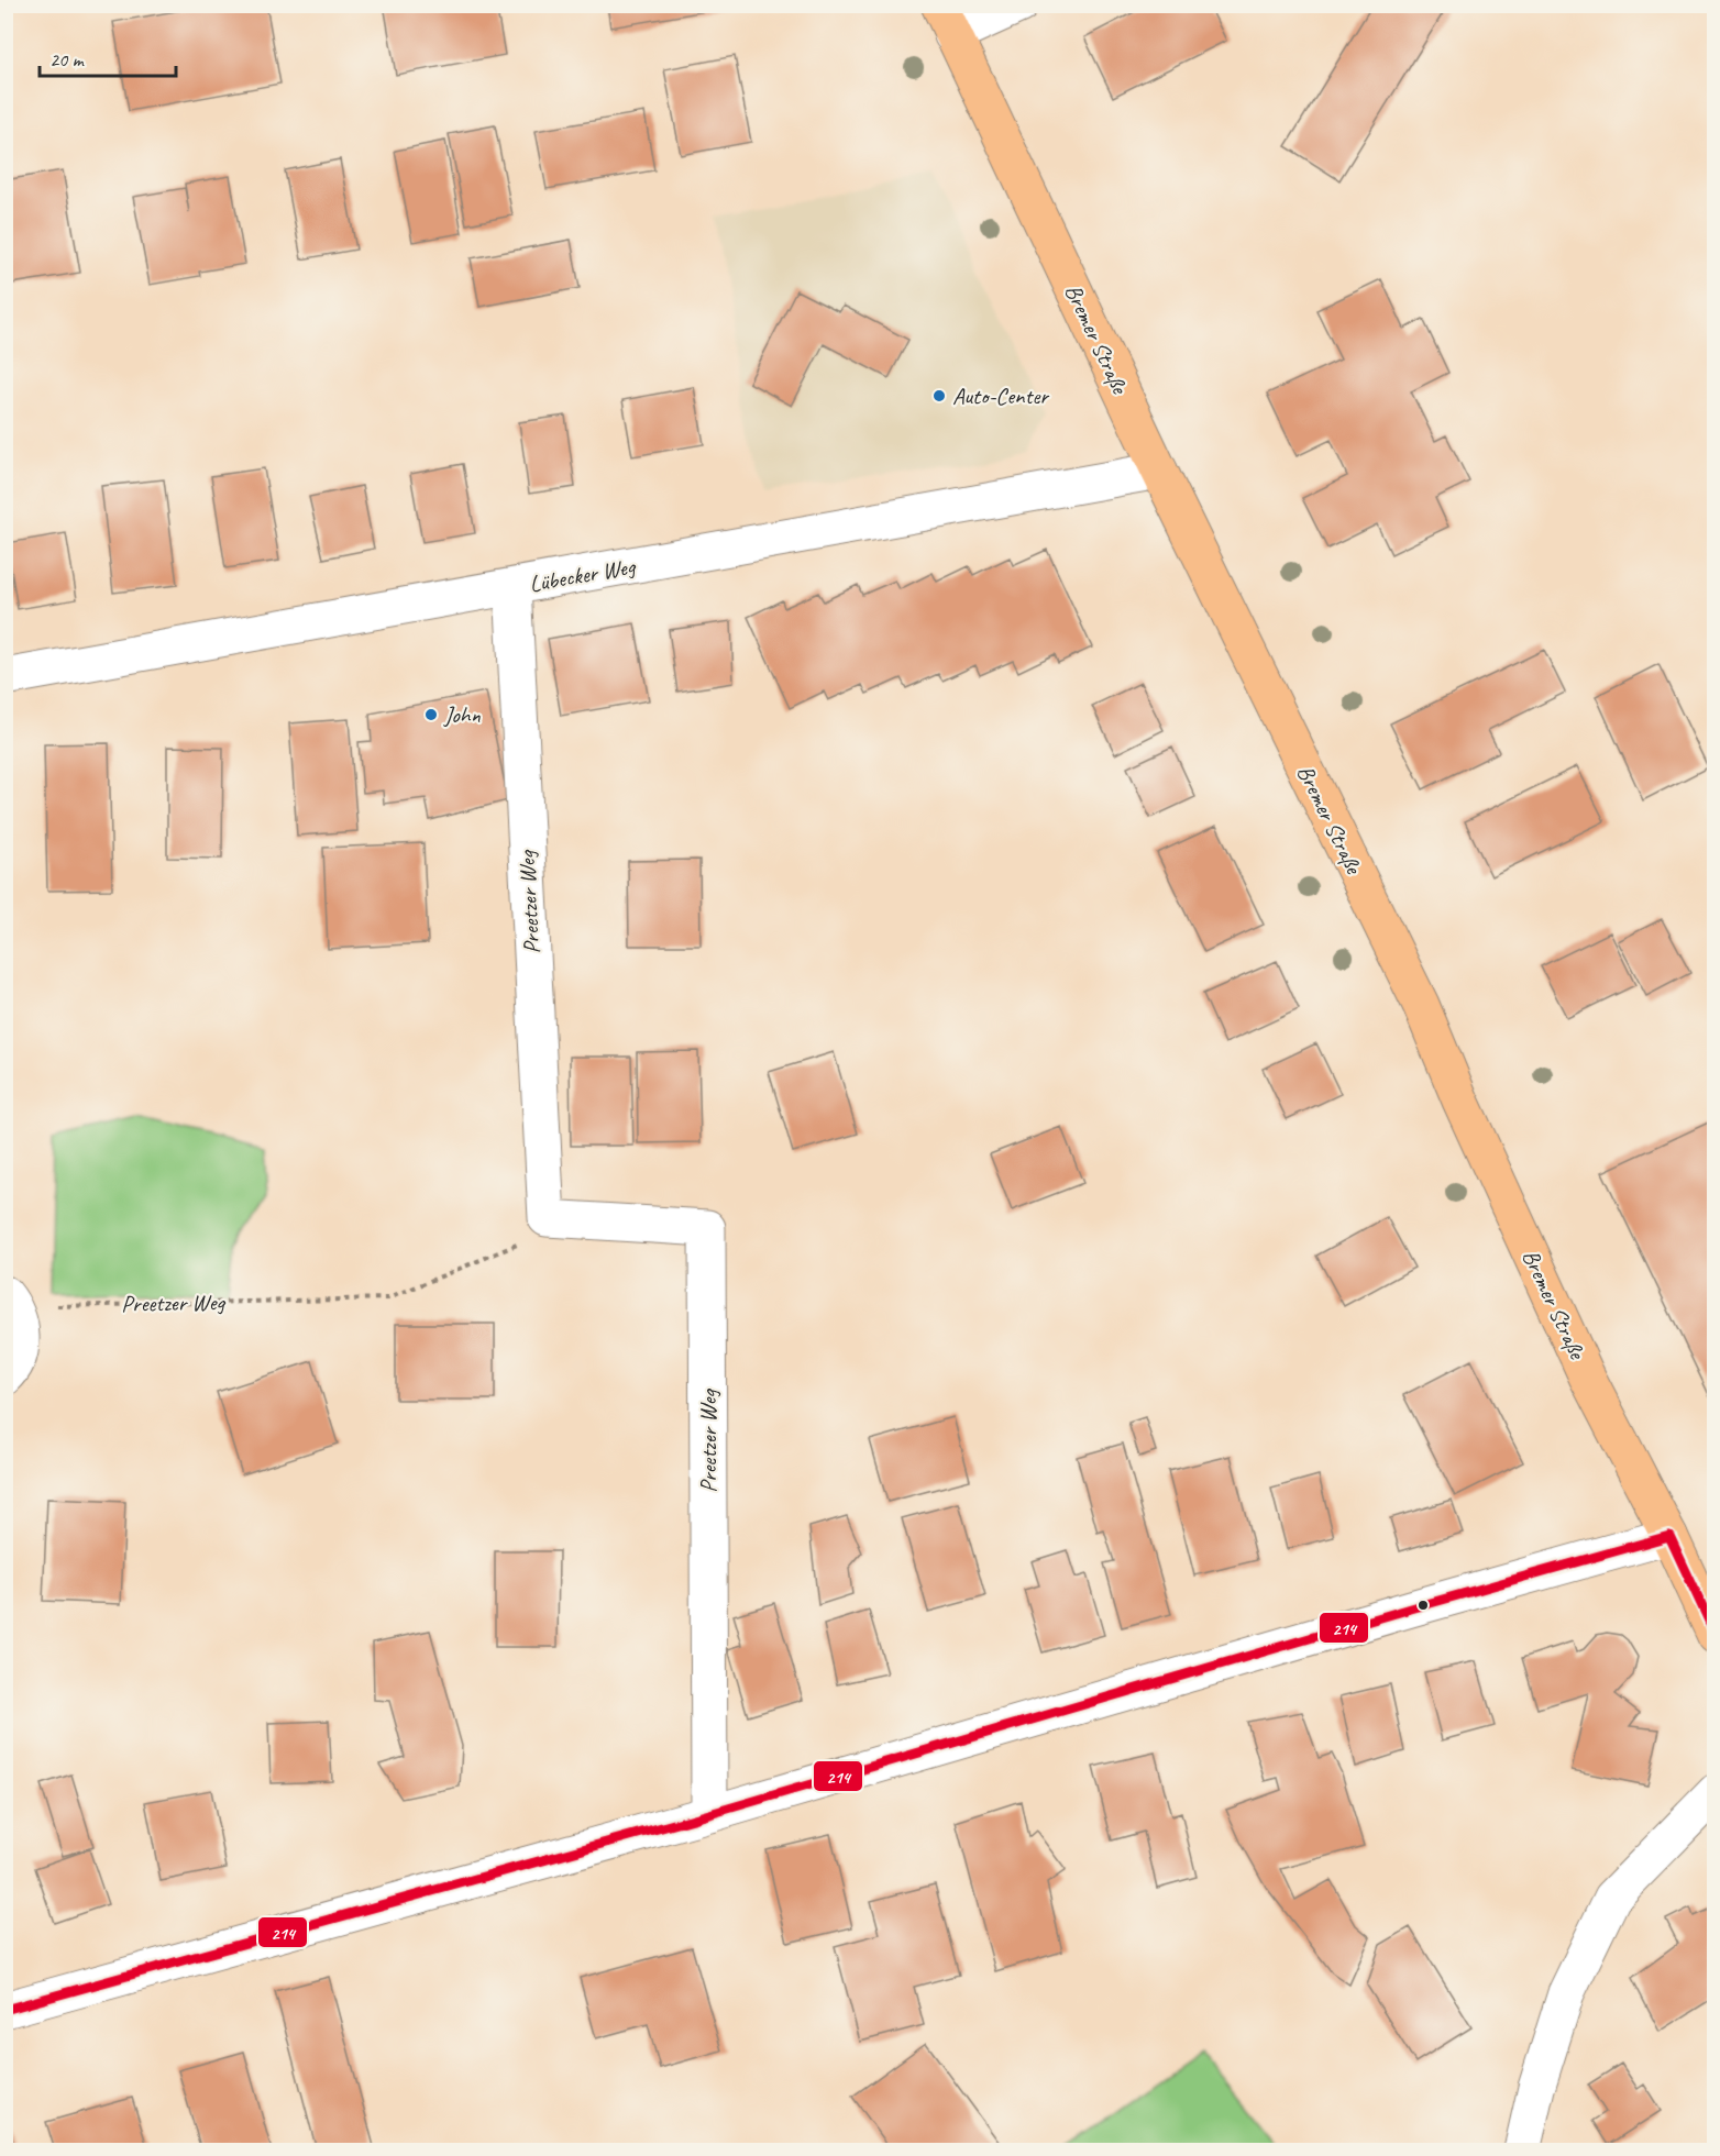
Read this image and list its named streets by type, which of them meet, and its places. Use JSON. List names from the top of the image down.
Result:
{
  "streets": {
    "main road": ["Bremer Straße"],
    "street": ["Lübecker Weg", "Preetzer Weg"]
  },
  "crossings": [
    ["Bremer Straße", "Lübecker Weg"],
    ["Lübecker Weg", "Preetzer Weg"]
  ],
  "places": ["Auto-Center", "John"],
  "lines": ["transit line 214"],
  "scale_bar": "20 m"
}
